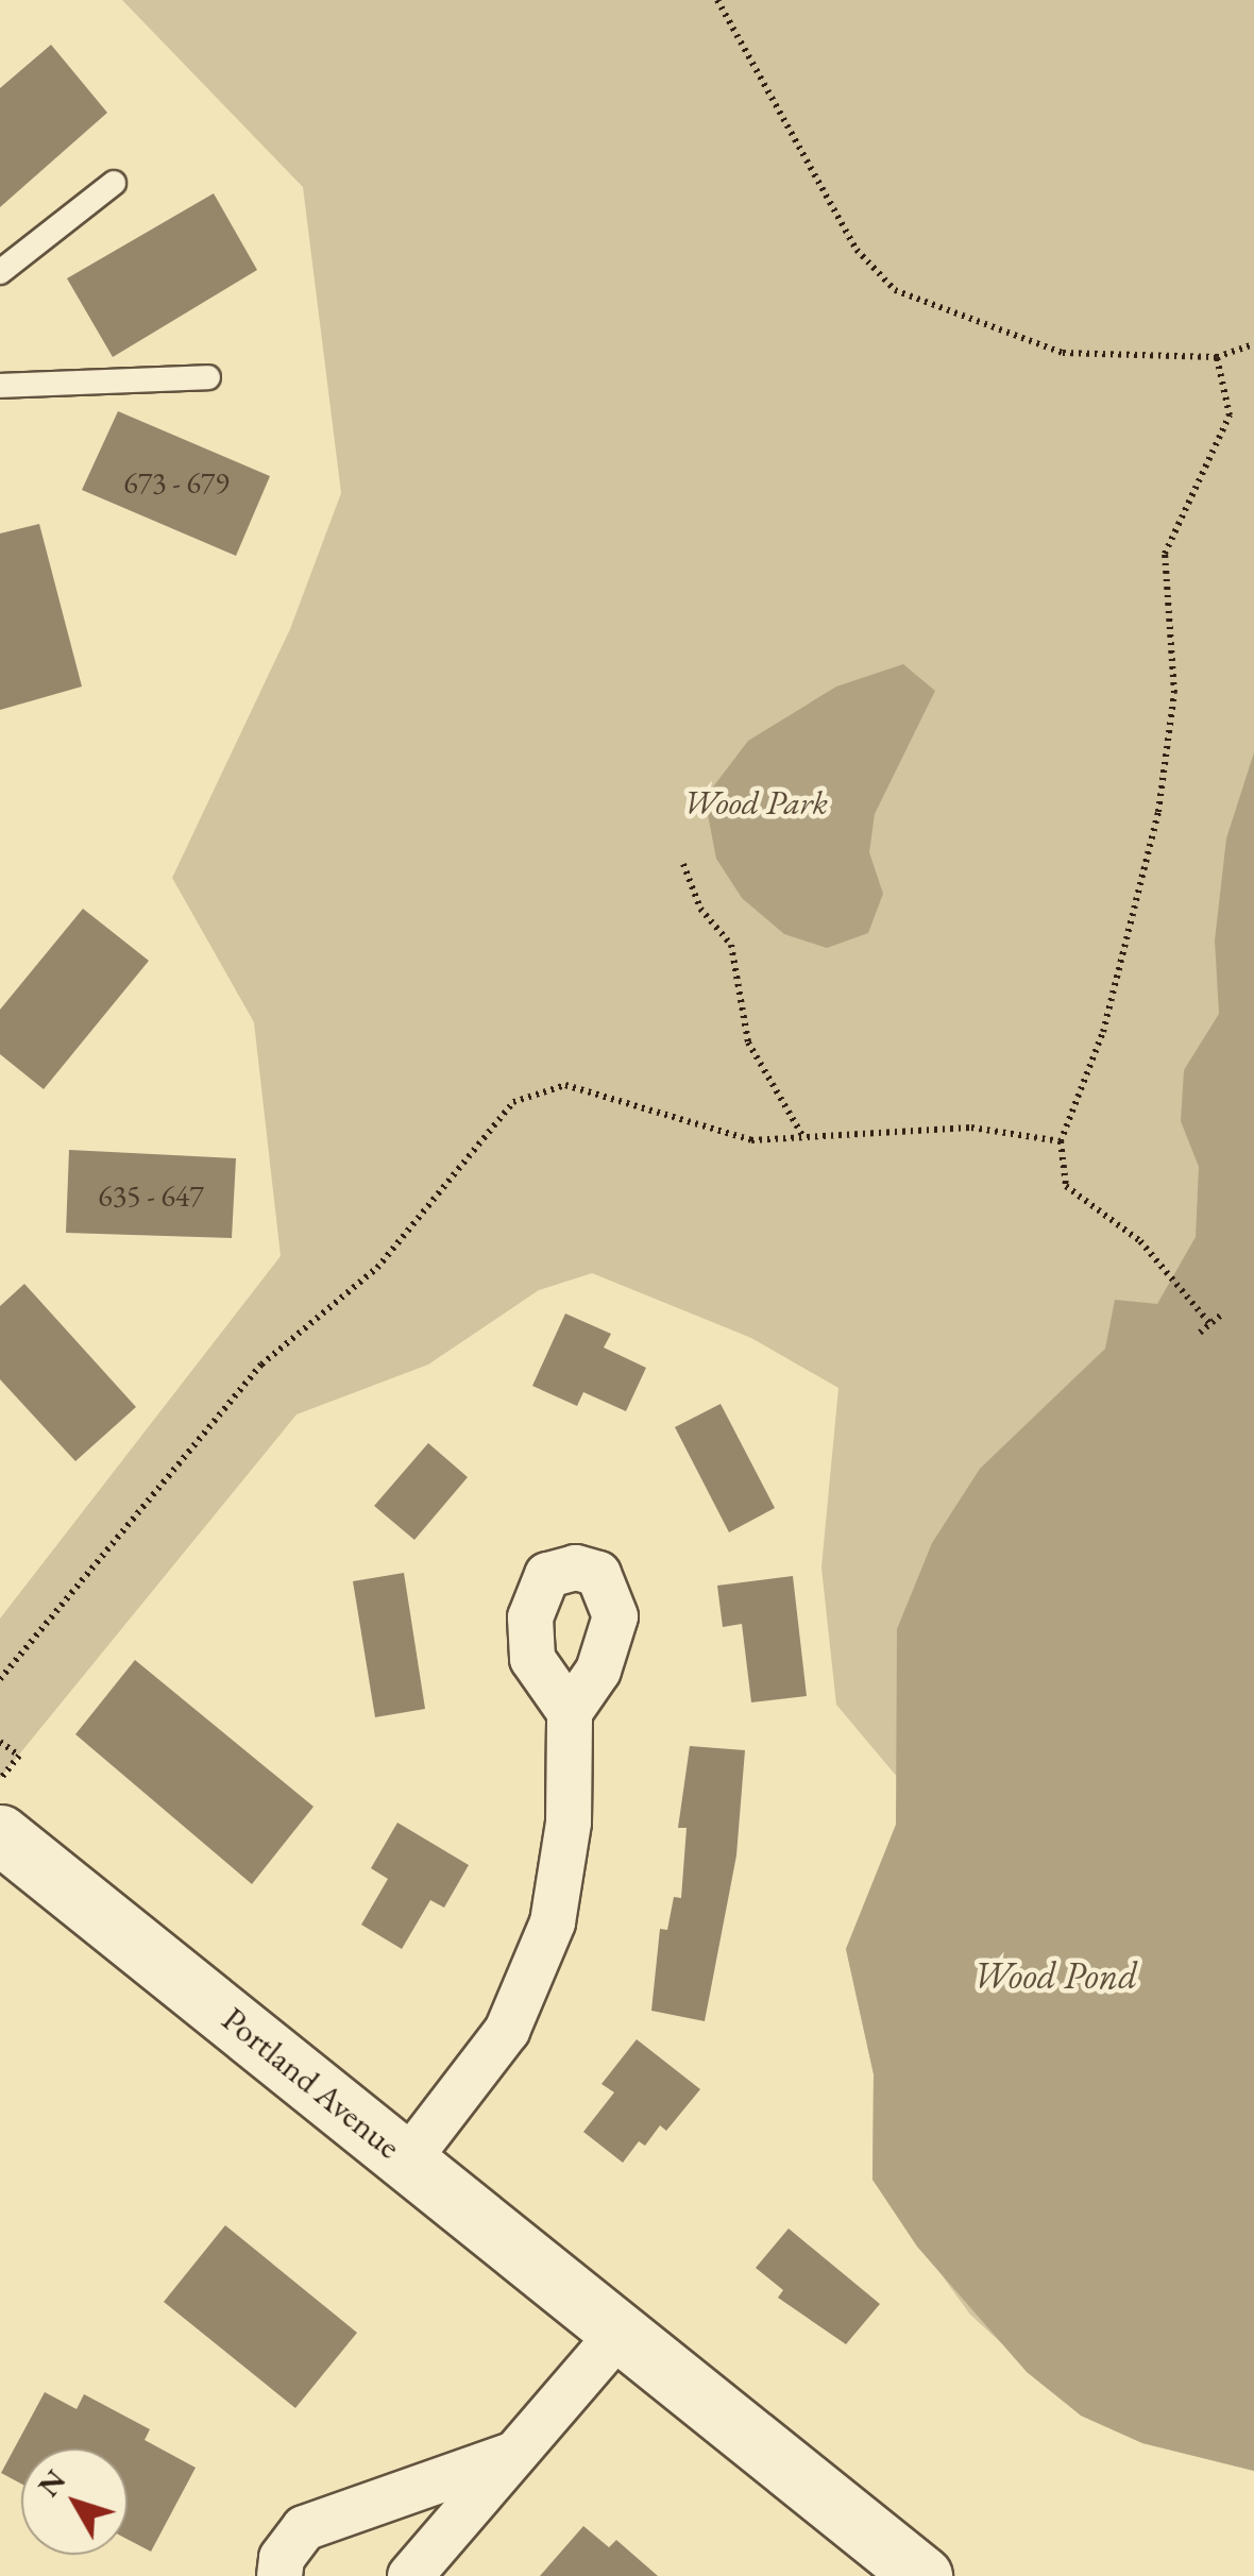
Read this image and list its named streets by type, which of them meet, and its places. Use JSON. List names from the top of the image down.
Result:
{
  "streets": {
    "street": ["Portland Avenue"]
  },
  "water": ["Wood Pond"],
  "parks": ["Wood Park"],
  "house_numbers": ["673 - 679", "635 - 647"],
  "north": "top left"
}
